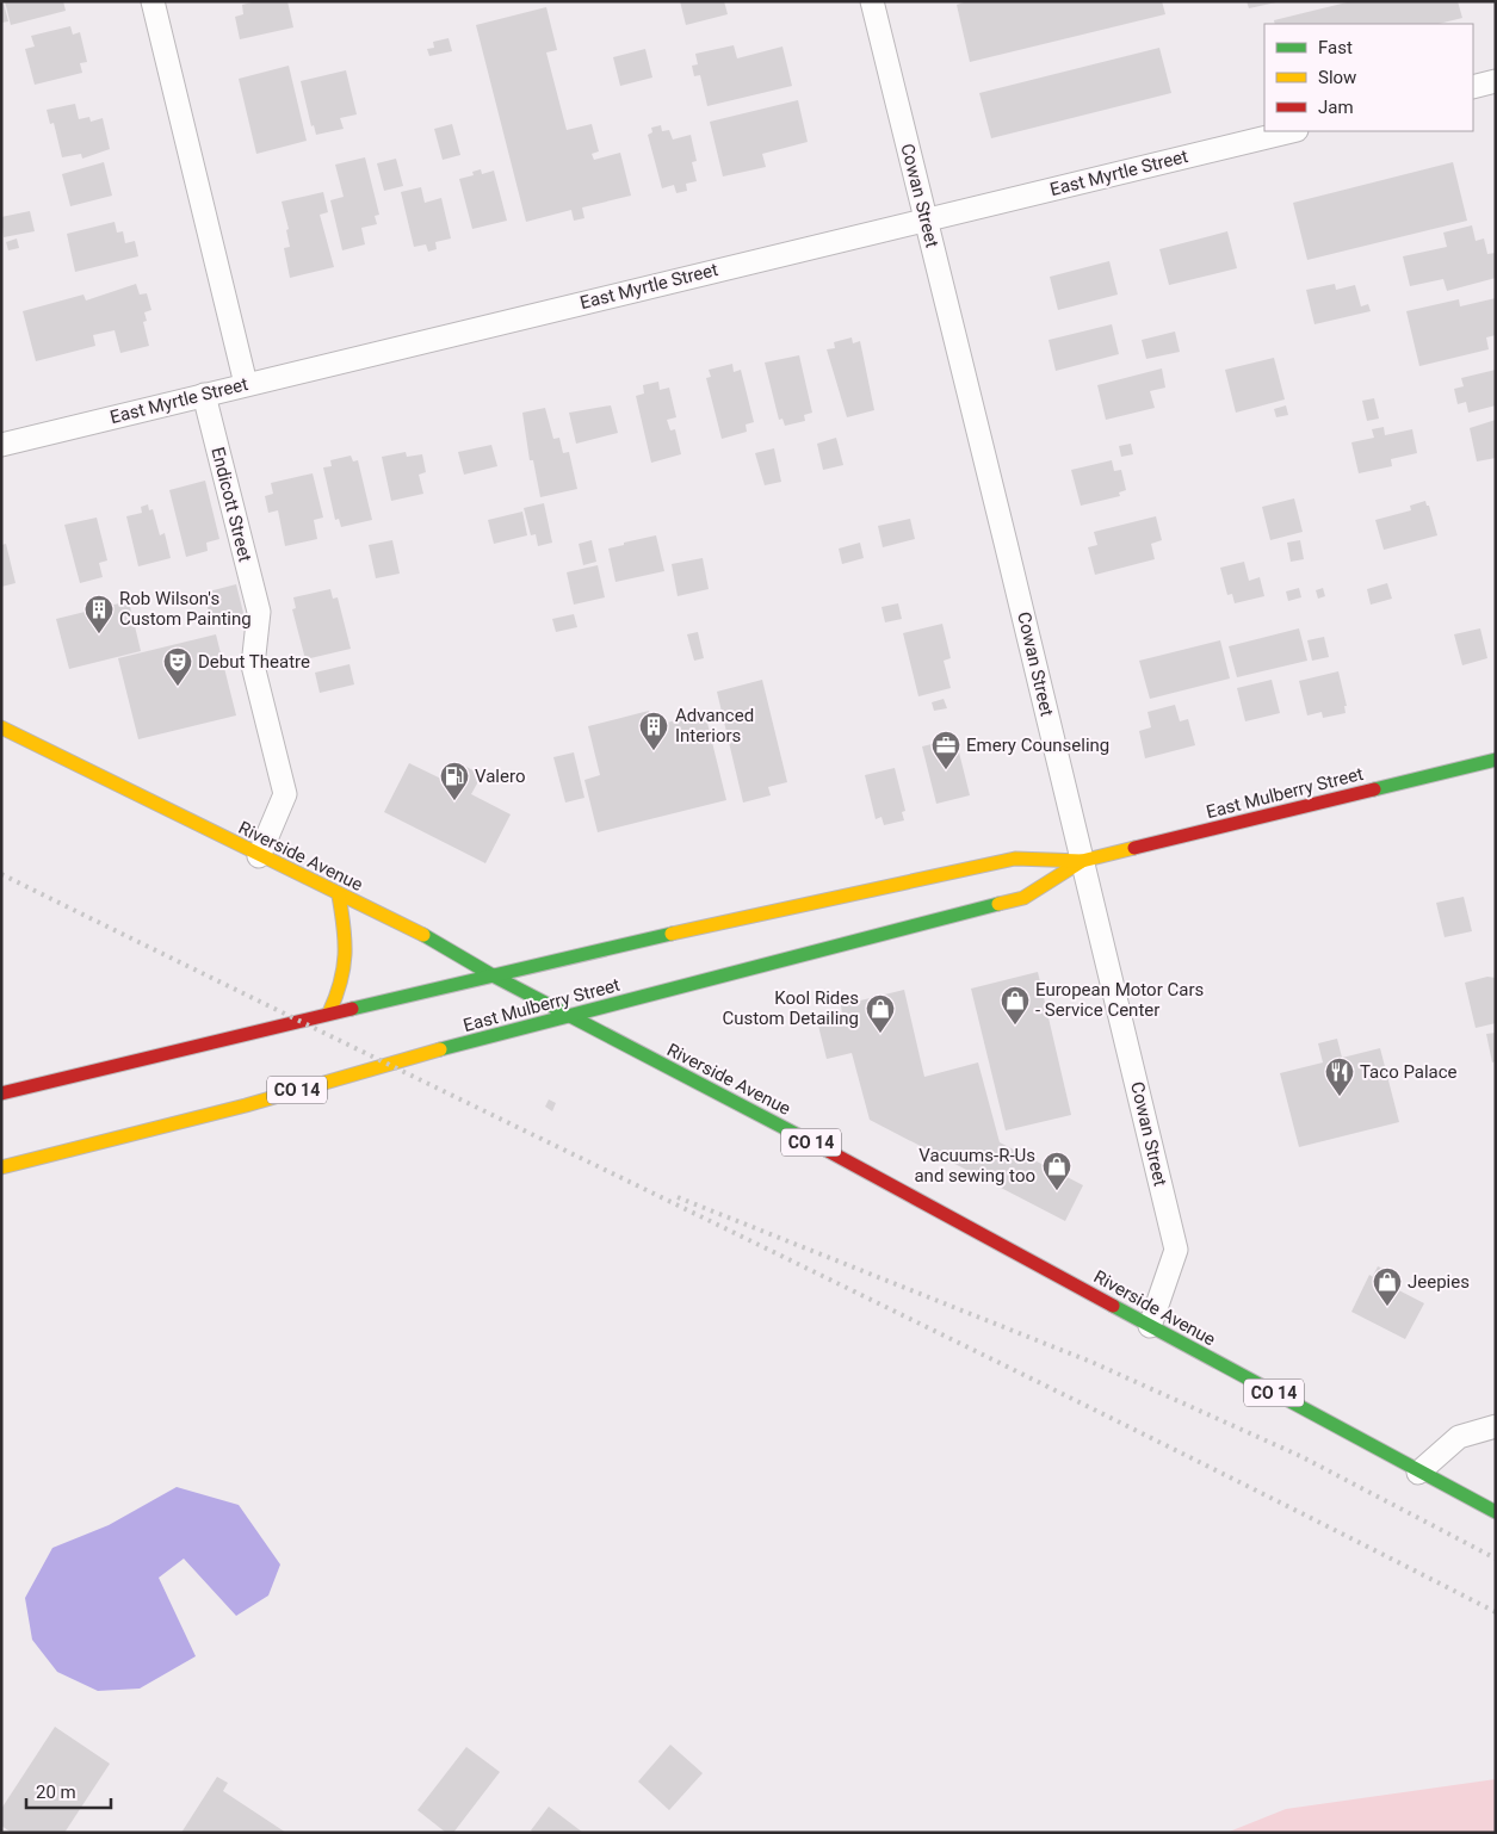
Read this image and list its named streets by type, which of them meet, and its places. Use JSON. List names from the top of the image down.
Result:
{
  "streets": {
    "main road": ["East Mulberry Street", "Riverside Avenue", "CO 14"],
    "street": ["East Myrtle Street", "Cowan Street", "Endicott Street"]
  },
  "crossings": [
    ["East Myrtle Street", "Cowan Street"],
    ["East Myrtle Street", "Endicott Street"],
    ["Cowan Street", "East Mulberry Street"],
    ["Cowan Street", "Riverside Avenue"],
    ["Endicott Street", "Riverside Avenue"],
    ["East Mulberry Street", "Riverside Avenue"]
  ],
  "places": {
    "building": ["Rob Wilson's Custom Painting", "Advanced Interiors"],
    "theatre": ["Debut Theatre"],
    "office": ["Emery Counseling"],
    "fuel station": ["Valero"],
    "shop": [
      "European Motor Cars - Service Center",
      "Kool Rides Custom Detailing",
      "Vacuums-R-Us and sewing too",
      "Jeepies"
    ],
    "restaurant": ["Taco Palace"]
  },
  "legend": ["Fast", "Slow", "Jam"],
  "scale_bar": "20 m"
}
